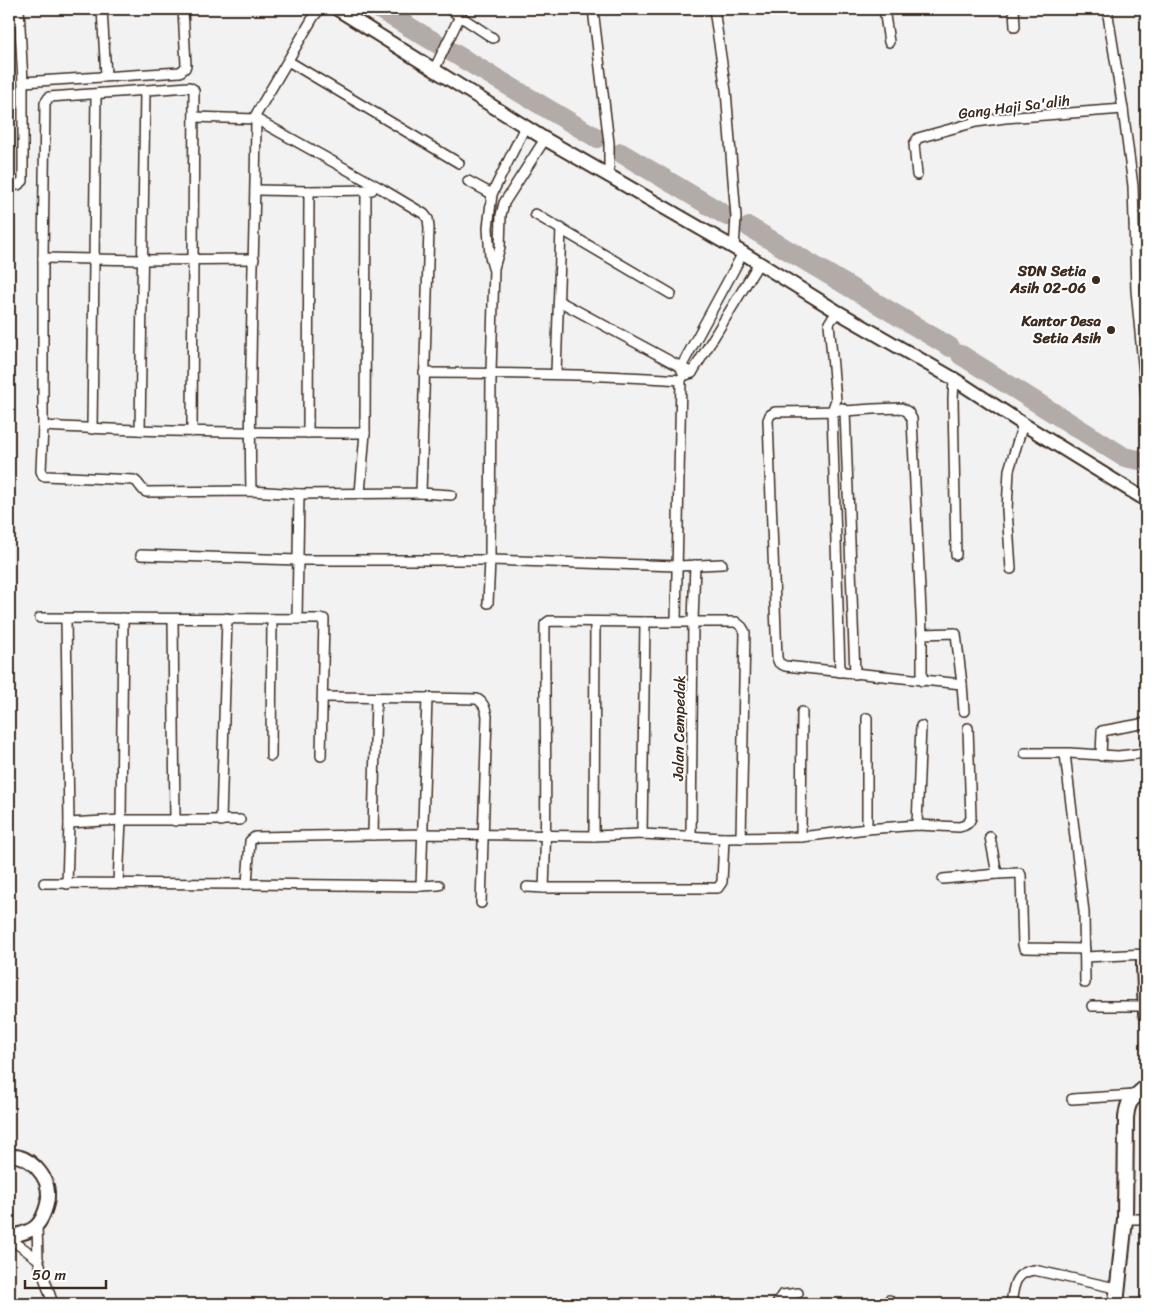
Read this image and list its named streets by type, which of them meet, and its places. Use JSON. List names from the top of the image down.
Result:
{
  "streets": {
    "street": ["Gang Haji Sa'alih", "Jalan Cempedak"]
  },
  "places": ["SDN Setia Asih 02-06", "Kantor Desa Setia Asih"],
  "scale_bar": "50 m"
}
